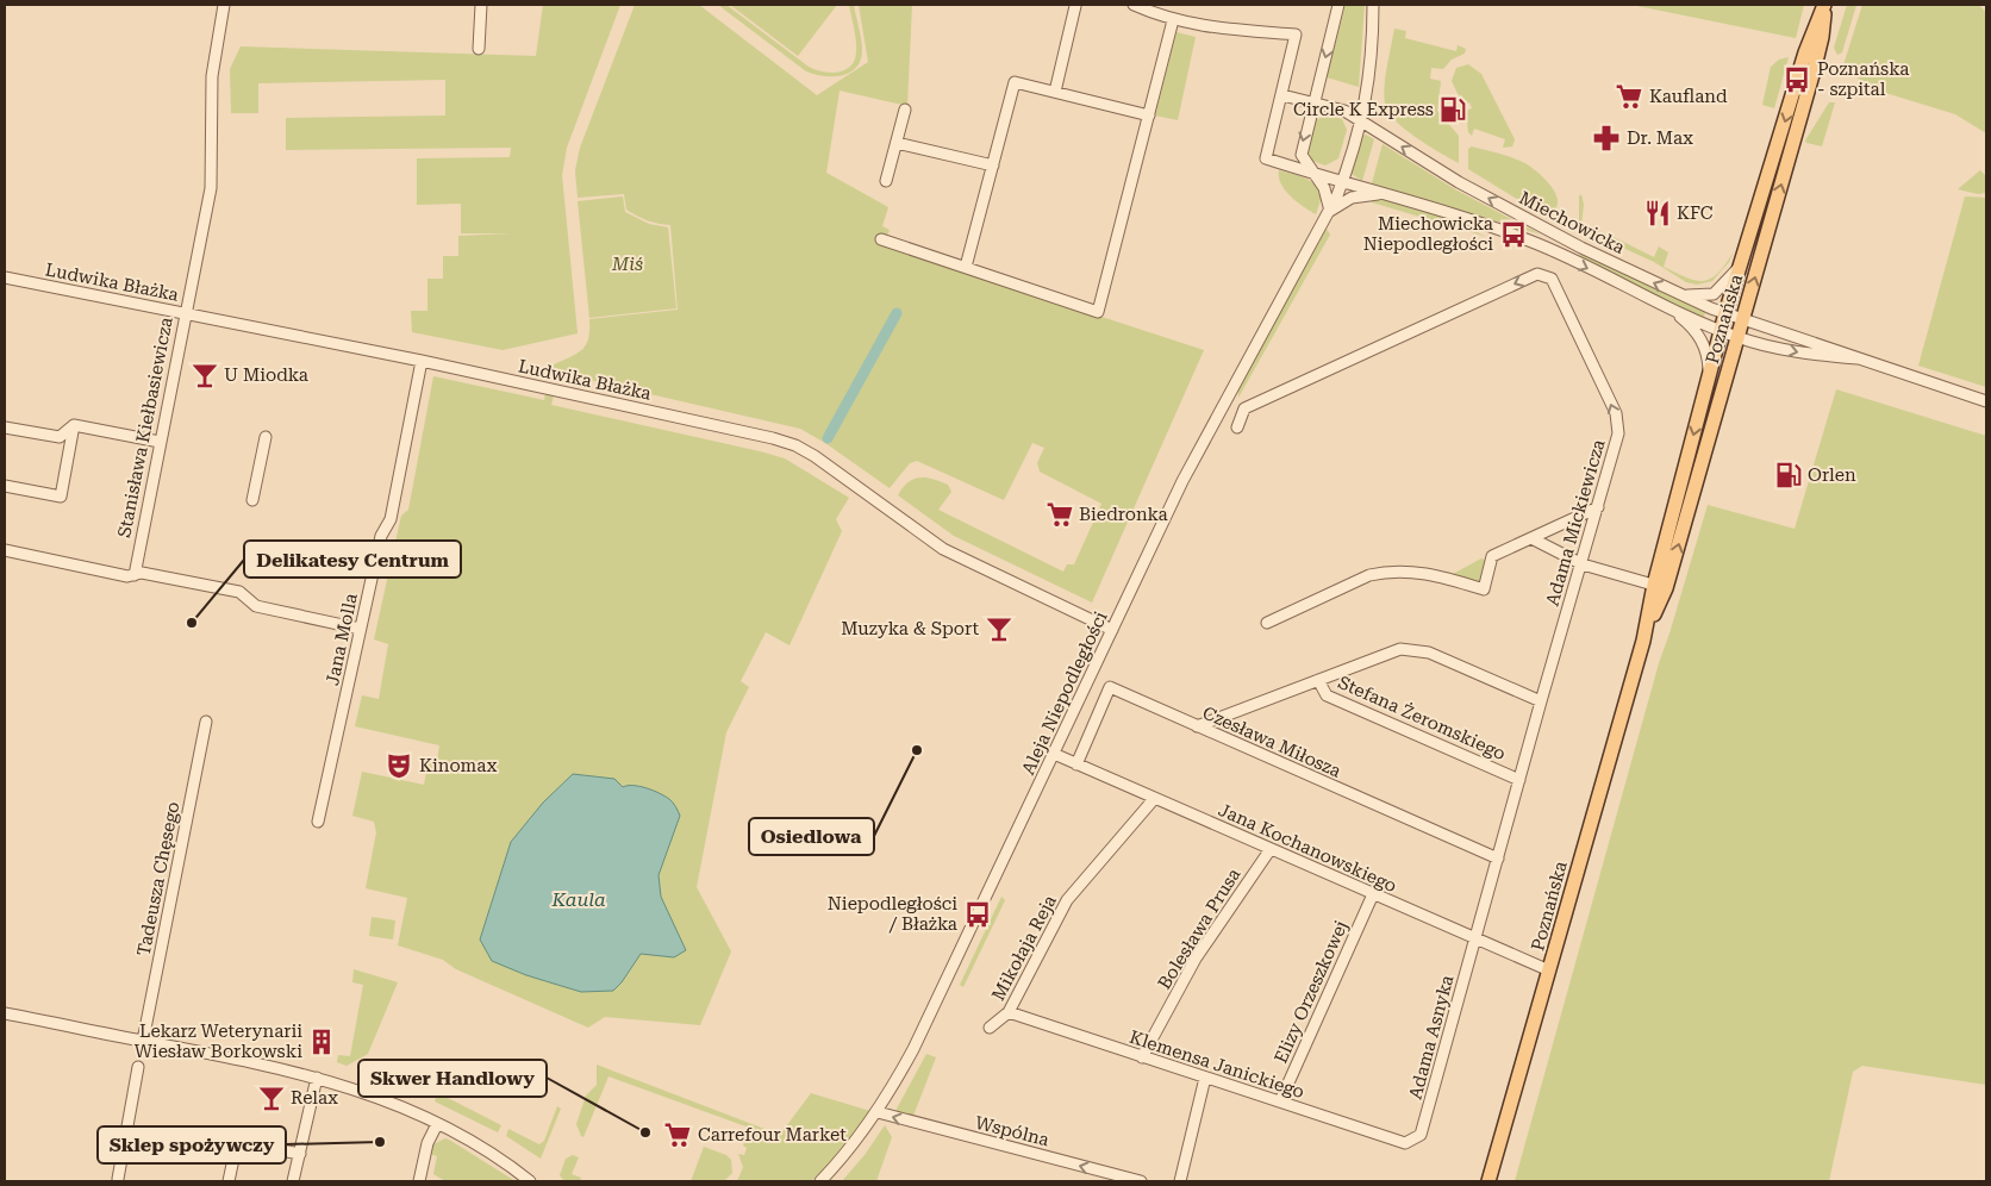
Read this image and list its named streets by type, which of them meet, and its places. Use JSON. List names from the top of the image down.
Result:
{
  "streets": {
    "main road": ["Poznańska"],
    "street": [
      "Miechowicka",
      "Ludwika Błażka",
      "Stanisława Kiełbasiewicza",
      "Adama Mickiewicza",
      "Jana Molla",
      "Aleja Niepodległości",
      "Stefana Żeromskiego",
      "Czesława Miłosza",
      "Jana Kochanowskiego",
      "Tadeusza Chęsego",
      "Bolesława Prusa",
      "Mikołaja Reja",
      "Elizy Orzeszkowej",
      "Adama Asnyka",
      "Klemensa Janickiego",
      "Wspólna"
    ]
  },
  "crossings": [
    ["Miechowicka", "Poznańska"],
    ["Miechowicka", "Aleja Niepodległości"],
    ["Ludwika Błażka", "Stanisława Kiełbasiewicza"],
    ["Ludwika Błażka", "Jana Molla"],
    ["Ludwika Błażka", "Aleja Niepodległości"],
    ["Poznańska", "Jana Kochanowskiego"],
    ["Adama Mickiewicza", "Stefana Żeromskiego"],
    ["Adama Mickiewicza", "Czesława Miłosza"],
    ["Adama Mickiewicza", "Jana Kochanowskiego"],
    ["Adama Mickiewicza", "Adama Asnyka"],
    ["Aleja Niepodległości", "Jana Kochanowskiego"],
    ["Aleja Niepodległości", "Wspólna"],
    ["Czesława Miłosza", "Jana Kochanowskiego"],
    ["Jana Kochanowskiego", "Bolesława Prusa"],
    ["Jana Kochanowskiego", "Mikołaja Reja"],
    ["Jana Kochanowskiego", "Elizy Orzeszkowej"],
    ["Jana Kochanowskiego", "Adama Asnyka"],
    ["Bolesława Prusa", "Klemensa Janickiego"],
    ["Mikołaja Reja", "Klemensa Janickiego"],
    ["Elizy Orzeszkowej", "Klemensa Janickiego"],
    ["Adama Asnyka", "Klemensa Janickiego"]
  ],
  "one_way": ["Wspólna"],
  "water": ["Kaula"],
  "parks": ["Miś"],
  "places": {
    "bus stop": ["Poznańska - szpital", "Miechowicka Niepodległości", "Niepodległości / Błażka"],
    "supermarket": ["Kaufland", "Biedronka", "Carrefour Market"],
    "fuel station": ["Circle K Express", "Orlen"],
    "pharmacy": ["Dr. Max"],
    "restaurant": ["KFC"],
    "bar": ["U Miodka", "Muzyka & Sport", "Relax"],
    "other": [
      "Delikatesy Centrum",
      "Osiedlowa",
      "Skwer Handlowy",
      "Sklep spożywczy"
    ],
    "theatre": ["Kinomax"],
    "building": ["Lekarz Weterynarii Wiesław Borkowski"]
  }
}
